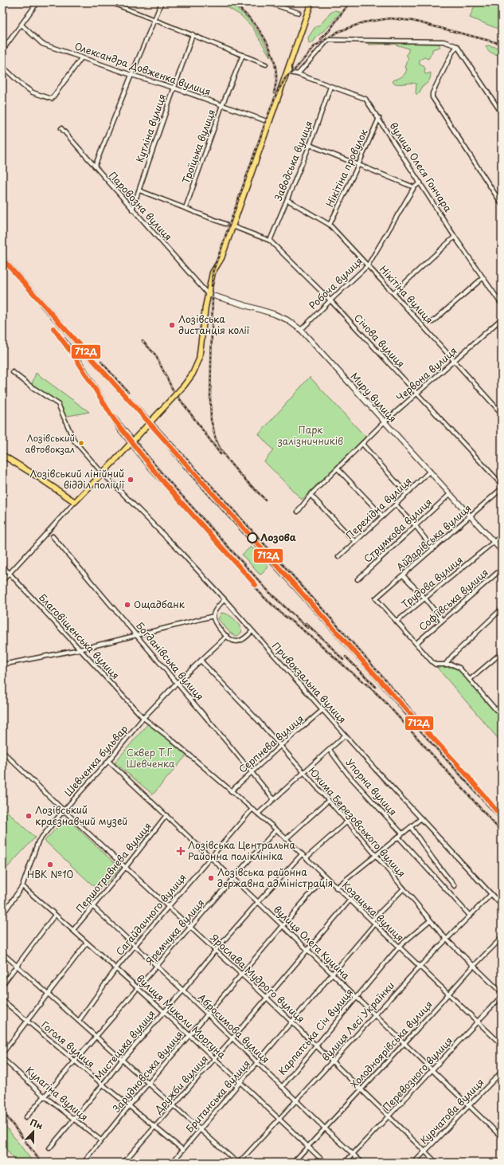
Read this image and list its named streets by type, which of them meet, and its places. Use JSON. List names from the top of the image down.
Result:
{
  "streets": {
    "main road": ["Миру вулиця"],
    "street": [
      "Олександра Довженка вулиця",
      "Кутліна вулиця",
      "Троїцька вулиця",
      "Заводська вулиця",
      "вулиця Олеся Гончара",
      "Нікітіна провулок",
      "Паровозна вулиця",
      "Робоча вулиця",
      "Нікітіна вулиця",
      "Січова вулиця",
      "Червона вулиця",
      "Перехідна вулиця",
      "Струмкова вулиця",
      "Айдарівська вулиця",
      "Трудова вулиця",
      "Софіївська вулиця",
      "Благовіщенська вулиця",
      "Богданівська вулиця",
      "Привокзальна вулиця",
      "Серпнева вулиця",
      "Шевченка бульвар",
      "Упорна вулиця",
      "Юхима Березовського вулиця",
      "Першотравнева вулиця",
      "Козацька вулиця",
      "Сагайдачного вулиця",
      "Яремчука вулиця",
      "вулиця Олега Куцина",
      "Ярослава Мудрого вулиця",
      "вулиця Миколи Моргуна",
      "вулиця Лесі Українки",
      "Абросимова вулиця",
      "Карпатська Січ вулиця",
      "Гоголя вулиця",
      "Холодноярівська вулиця",
      "Мистецька вулиця",
      "Зарудновська вулиця",
      "Перевозного вулиця",
      "Дружби вулиця",
      "Кулагіна вулиця",
      "Британська вулиця",
      "Курчатова вулиця"
    ]
  },
  "crossings": [
    ["Олександра Довженка вулиця", "Кутліна вулиця"],
    ["Олександра Довженка вулиця", "Троїцька вулиця"],
    ["Кутліна вулиця", "Паровозна вулиця"],
    ["Заводська вулиця", "вулиця Олеся Гончара"],
    ["Заводська вулиця", "Нікітіна вулиця"],
    ["Заводська вулиця", "Січова вулиця"],
    ["вулиця Олеся Гончара", "Нікітіна провулок"],
    ["вулиця Олеся Гончара", "Робоча вулиця"],
    ["Нікітіна провулок", "Нікітіна вулиця"],
    ["Паровозна вулиця", "Миру вулиця"],
    ["Робоча вулиця", "Нікітіна вулиця"],
    ["Робоча вулиця", "Січова вулиця"],
    ["Робоча вулиця", "Миру вулиця"],
    ["Нікітіна вулиця", "Червона вулиця"],
    ["Січова вулиця", "Червона вулиця"],
    ["Червона вулиця", "Миру вулиця"],
    ["Миру вулиця", "Перехідна вулиця"],
    ["Миру вулиця", "Струмкова вулиця"],
    ["Миру вулиця", "Айдарівська вулиця"],
    ["Миру вулиця", "Трудова вулиця"],
    ["Айдарівська вулиця", "Трудова вулиця"],
    ["Благовіщенська вулиця", "Шевченка бульвар"],
    ["Благовіщенська вулиця", "Козацька вулиця"],
    ["Богданівська вулиця", "Серпнева вулиця"],
    ["Богданівська вулиця", "Шевченка бульвар"],
    ["Привокзальна вулиця", "Серпнева вулиця"],
    ["Привокзальна вулиця", "вулиця Лесі Українки"],
    ["Серпнева вулиця", "Юхима Березовського вулиця"],
    ["Серпнева вулиця", "Козацька вулиця"],
    ["Шевченка бульвар", "Юхима Березовського вулиця"],
    ["Шевченка бульвар", "Козацька вулиця"],
    ["Шевченка бульвар", "вулиця Олега Куцина"],
    ["Шевченка бульвар", "Ярослава Мудрого вулиця"],
    ["Шевченка бульвар", "вулиця Миколи Моргуна"],
    ["Юхима Березовського вулиця", "вулиця Лесі Українки"],
    ["Юхима Березовського вулиця", "Карпатська Січ вулиця"],
    ["Юхима Березовського вулиця", "Холодноярівська вулиця"],
    ["Юхима Березовського вулиця", "Британська вулиця"],
    ["Першотравнева вулиця", "вулиця Олега Куцина"],
    ["Першотравнева вулиця", "Ярослава Мудрого вулиця"],
    ["Першотравнева вулиця", "вулиця Миколи Моргуна"],
    ["Першотравнева вулиця", "Абросимова вулиця"],
    ["Козацька вулиця", "Сагайдачного вулиця"],
    ["Козацька вулиця", "Яремчука вулиця"],
    ["Козацька вулиця", "вулиця Лесі Українки"],
    ["Козацька вулиця", "Карпатська Січ вулиця"],
    ["Козацька вулиця", "Холодноярівська вулиця"],
    ["Козацька вулиця", "Мистецька вулиця"],
    ["Козацька вулиця", "Зарудновська вулиця"],
    ["Козацька вулиця", "Перевозного вулиця"],
    ["Козацька вулиця", "Дружби вулиця"],
    ["Козацька вулиця", "Британська вулиця"],
    ["Сагайдачного вулиця", "вулиця Олега Куцина"],
    ["Сагайдачного вулиця", "Ярослава Мудрого вулиця"],
    ["Сагайдачного вулиця", "вулиця Миколи Моргуна"],
    ["Сагайдачного вулиця", "Абросимова вулиця"],
    ["Яремчука вулиця", "вулиця Олега Куцина"],
    ["Яремчука вулиця", "Ярослава Мудрого вулиця"],
    ["Яремчука вулиця", "вулиця Миколи Моргуна"],
    ["Яремчука вулиця", "Абросимова вулиця"],
    ["Яремчука вулиця", "Гоголя вулиця"],
    ["Яремчука вулиця", "Кулагіна вулиця"],
    ["вулиця Олега Куцина", "вулиця Лесі Українки"],
    ["вулиця Олега Куцина", "Карпатська Січ вулиця"],
    ["вулиця Олега Куцина", "Холодноярівська вулиця"],
    ["вулиця Олега Куцина", "Мистецька вулиця"],
    ["вулиця Олега Куцина", "Зарудновська вулиця"],
    ["вулиця Олега Куцина", "Перевозного вулиця"],
    ["вулиця Олега Куцина", "Дружби вулиця"],
    ["вулиця Олега Куцина", "Британська вулиця"],
    ["вулиця Олега Куцина", "Курчатова вулиця"],
    ["Ярослава Мудрого вулиця", "вулиця Лесі Українки"],
    ["Ярослава Мудрого вулиця", "Карпатська Січ вулиця"],
    ["Ярослава Мудрого вулиця", "Холодноярівська вулиця"],
    ["Ярослава Мудрого вулиця", "Мистецька вулиця"],
    ["Ярослава Мудрого вулиця", "Зарудновська вулиця"],
    ["Ярослава Мудрого вулиця", "Перевозного вулиця"],
    ["Ярослава Мудрого вулиця", "Дружби вулиця"],
    ["Ярослава Мудрого вулиця", "Британська вулиця"],
    ["Ярослава Мудрого вулиця", "Курчатова вулиця"],
    ["вулиця Миколи Моргуна", "вулиця Лесі Українки"],
    ["вулиця Миколи Моргуна", "Холодноярівська вулиця"],
    ["вулиця Миколи Моргуна", "Мистецька вулиця"],
    ["вулиця Миколи Моргуна", "Зарудновська вулиця"],
    ["вулиця Миколи Моргуна", "Дружби вулиця"],
    ["вулиця Миколи Моргуна", "Британська вулиця"],
    ["вулиця Лесі Українки", "Абросимова вулиця"],
    ["Абросимова вулиця", "Карпатська Січ вулиця"],
    ["Абросимова вулиця", "Холодноярівська вулиця"],
    ["Абросимова вулиця", "Мистецька вулиця"],
    ["Абросимова вулиця", "Зарудновська вулиця"],
    ["Абросимова вулиця", "Перевозного вулиця"],
    ["Абросимова вулиця", "Дружби вулиця"],
    ["Абросимова вулиця", "Британська вулиця"],
    ["Гоголя вулиця", "Мистецька вулиця"],
    ["Гоголя вулиця", "Зарудновська вулиця"],
    ["Гоголя вулиця", "Дружби вулиця"],
    ["Гоголя вулиця", "Британська вулиця"],
    ["Мистецька вулиця", "Кулагіна вулиця"],
    ["Зарудновська вулиця", "Кулагіна вулиця"]
  ],
  "parks": ["Парк залізничників", "Сквер Т.Г. Шевченка"],
  "places": {
    "other": [
      "Лозівська дистанція колії",
      "Лозівський автовокзал",
      "Лозівський лінійний відділ поліції",
      "Лозова",
      "Ощадбанк",
      "Лозівський краєзнавчий музей",
      "НВК №10",
      "Лозівська районна державна адміністрація"
    ],
    "health": ["Лозівська Центральна Районна поліклініка"]
  },
  "lines": ["transit line 712Д"],
  "north": "top"
}
